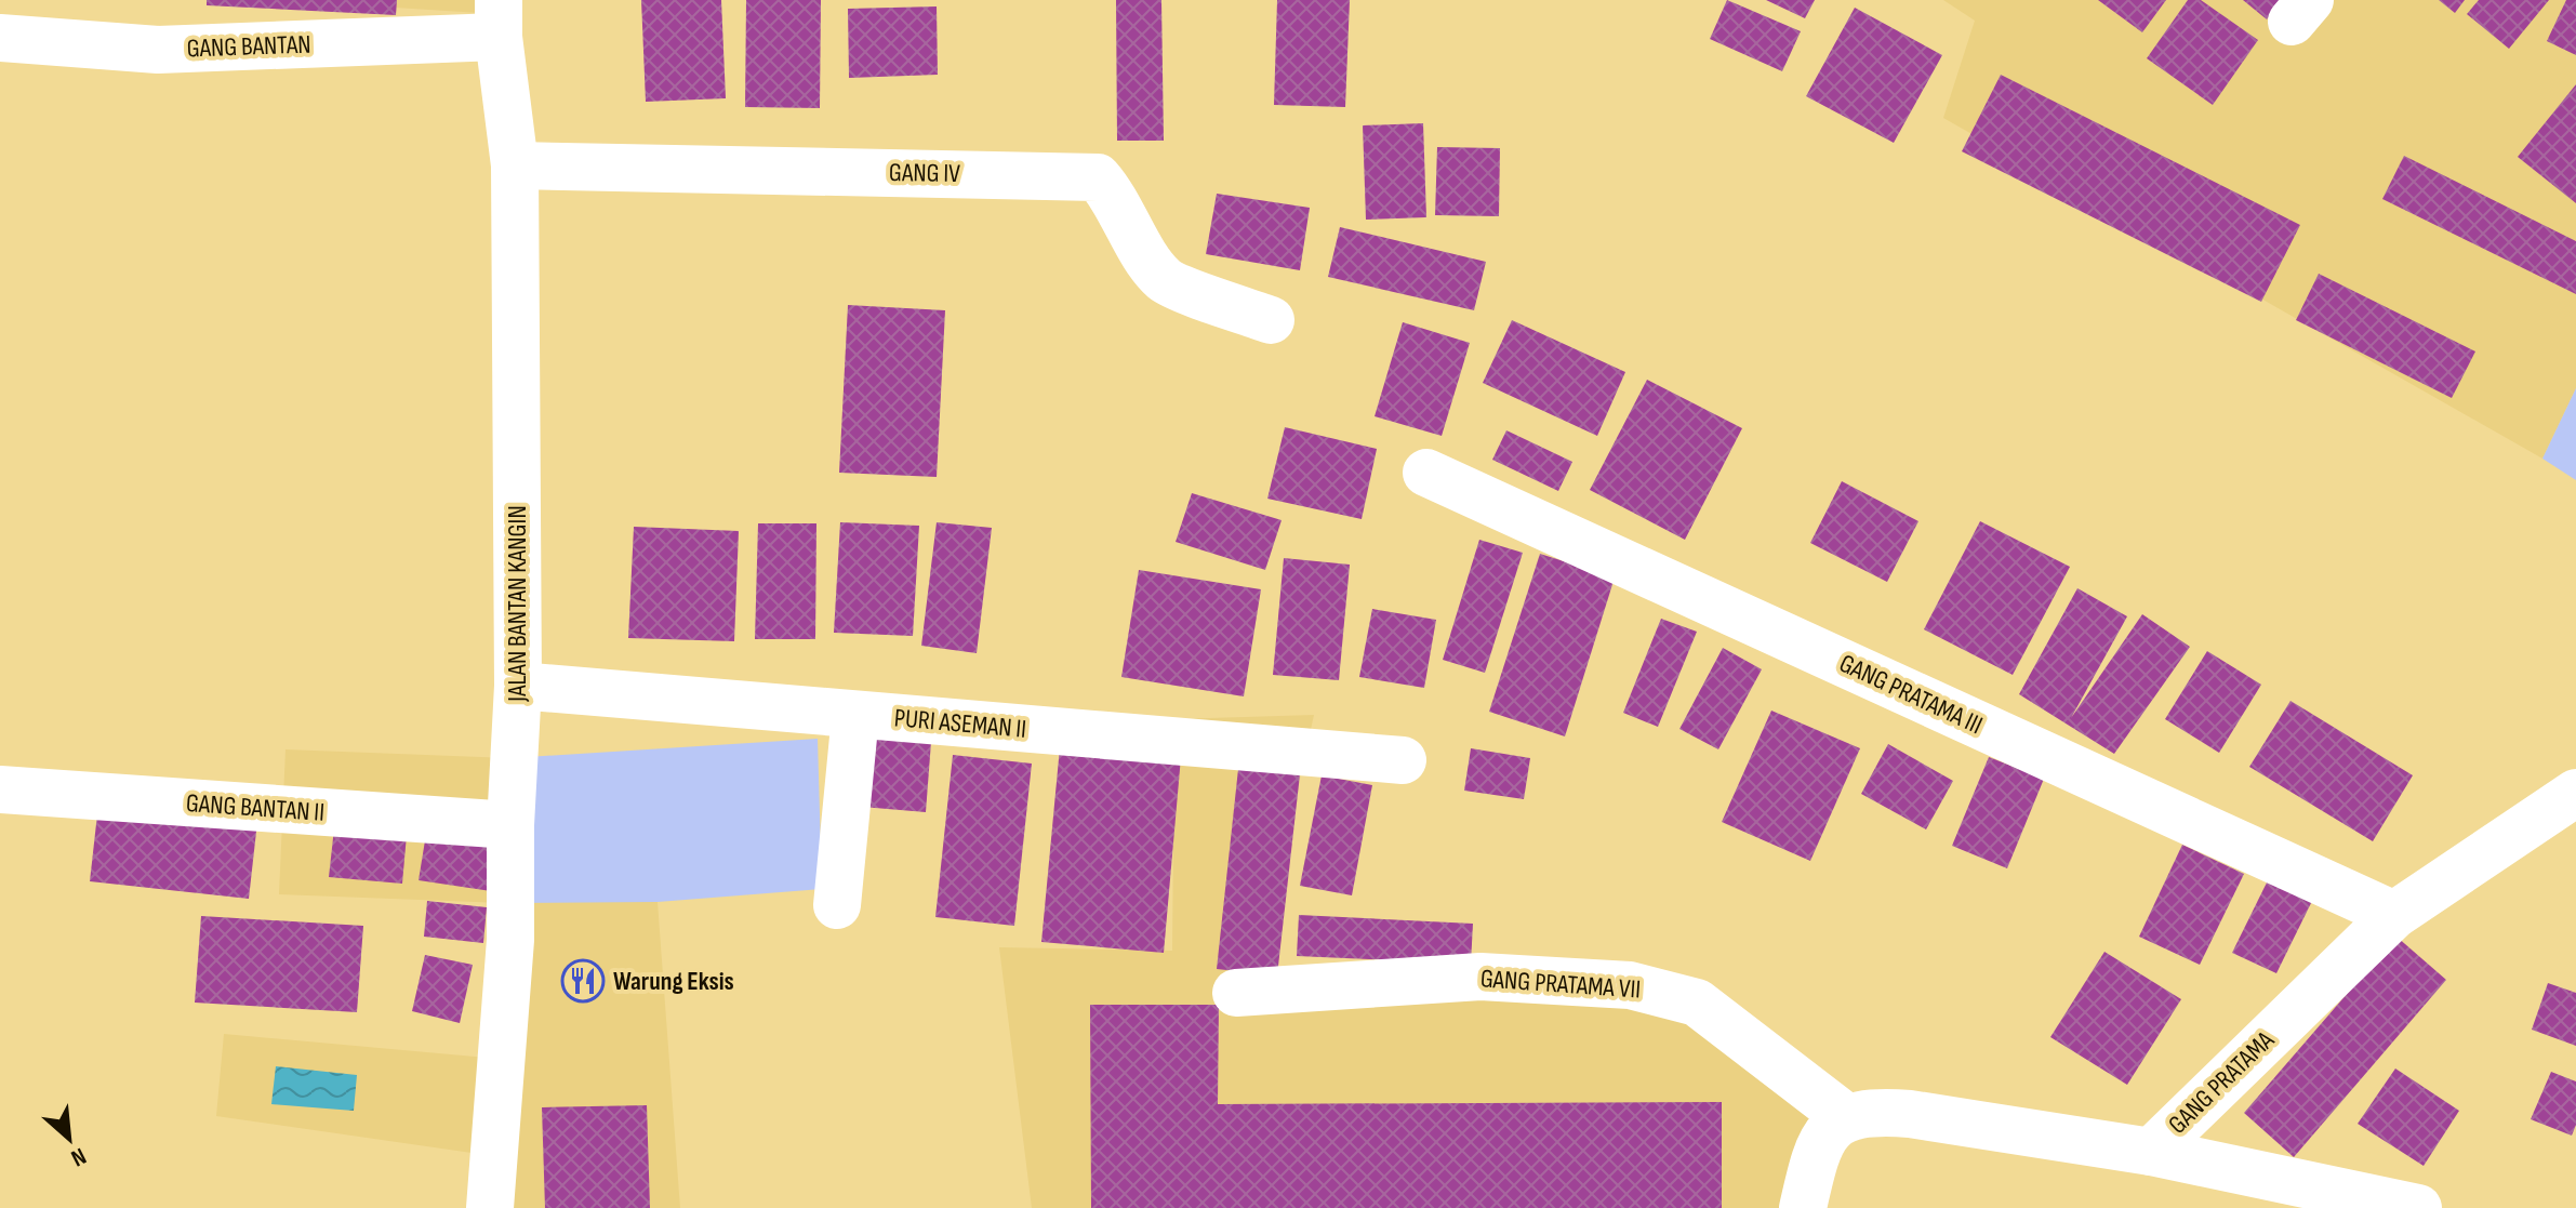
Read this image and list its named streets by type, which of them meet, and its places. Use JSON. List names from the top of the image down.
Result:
{
  "streets": {
    "street": [
      "GANG BANTAN",
      "GANG IV",
      "JALAN BANTAN KANGIN",
      "GANG PRATAMA III",
      "PURI ASEMAN II",
      "GANG BANTAN II",
      "GANG PRATAMA VII",
      "GANG PRATAMA"
    ]
  },
  "crossings": [
    ["GANG BANTAN", "JALAN BANTAN KANGIN"],
    ["GANG IV", "JALAN BANTAN KANGIN"],
    ["JALAN BANTAN KANGIN", "PURI ASEMAN II"],
    ["JALAN BANTAN KANGIN", "GANG BANTAN II"],
    ["GANG PRATAMA III", "GANG PRATAMA"],
    ["GANG PRATAMA VII", "GANG PRATAMA"]
  ],
  "places": {
    "restaurant": ["Warung Eksis"]
  },
  "north": "bottom right"
}
